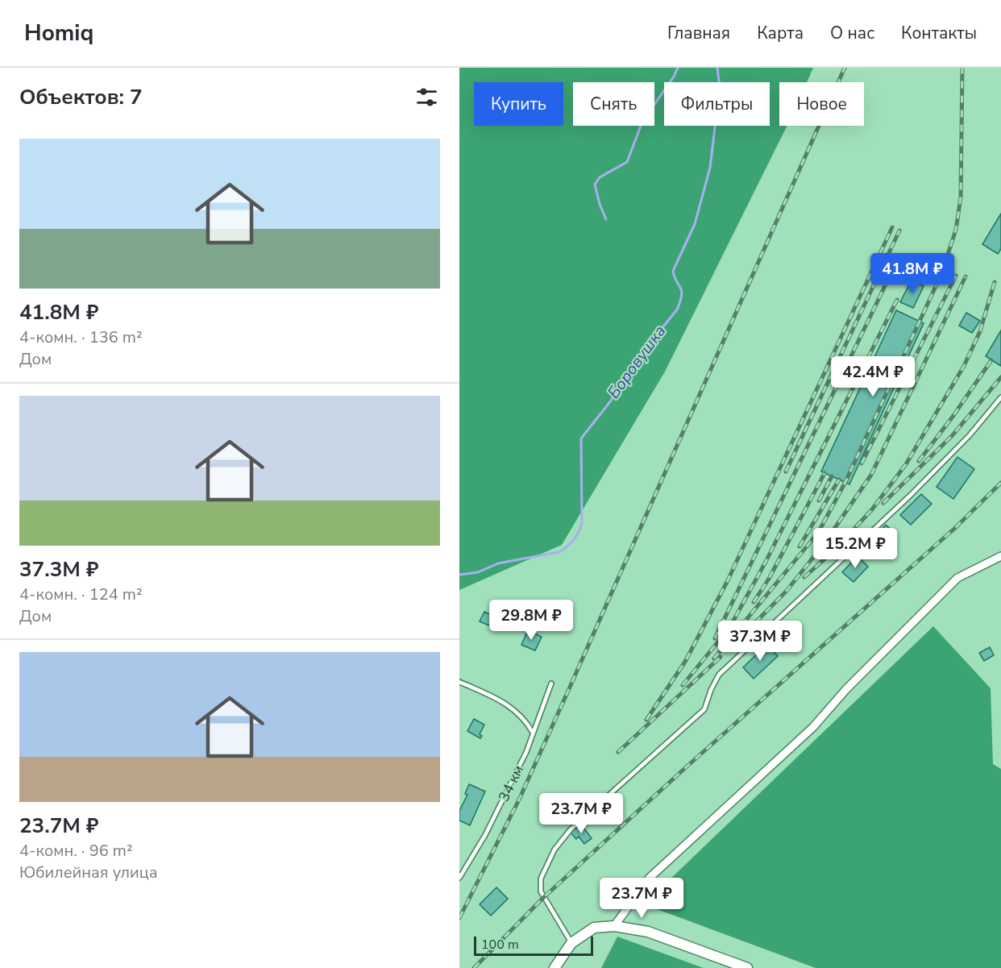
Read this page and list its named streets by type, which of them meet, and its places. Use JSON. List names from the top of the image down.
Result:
{
  "streets": {
    "lane": ["34 км"]
  },
  "water": ["Боровушка"],
  "scale_bar": "100 m",
  "page": {
    "header": "Homiq",
    "nav": [
      "Главная",
      "Карта",
      "О нас",
      "Контакты"
    ],
    "heading": "Объектов: 7",
    "chip": [
      "Купить",
      "Снять",
      "Фильтры",
      "Новое"
    ],
    "list": [
      {
        "name": "41.8M ₽",
        "note": "4-комн. · 136 m² · Дом"
      },
      {
        "name": "37.3M ₽",
        "note": "4-комн. · 124 m² · Дом"
      },
      {
        "name": "23.7M ₽",
        "note": "4-комн. · 96 m² · Юбилейная улица"
      }
    ],
    "price": [
      "41.8M ₽",
      "42.4M ₽",
      "15.2M ₽",
      "29.8M ₽",
      "37.3M ₽",
      "23.7M ₽",
      "23.7M ₽"
    ],
    "scale": "100 m"
  }
}
